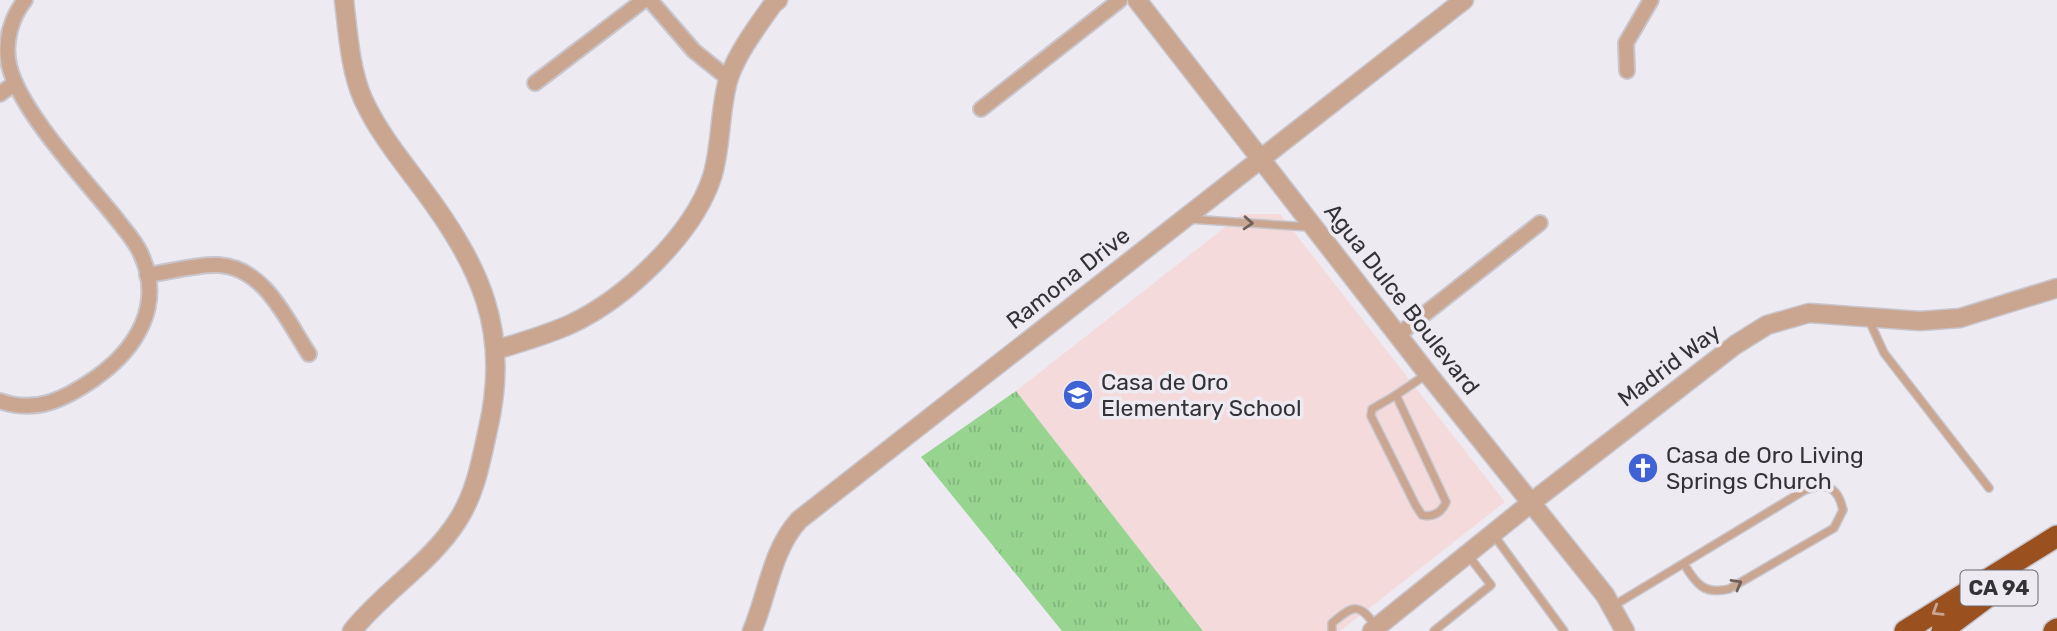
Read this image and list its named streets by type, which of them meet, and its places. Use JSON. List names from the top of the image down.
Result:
{
  "streets": {
    "highway": ["CA 94"],
    "street": ["Ramona Drive", "Agua Dulce Boulevard", "Madrid Way"]
  },
  "crossings": [
    ["Ramona Drive", "Agua Dulce Boulevard"],
    ["Agua Dulce Boulevard", "Madrid Way"]
  ],
  "places": {
    "school or university": ["Casa de Oro Elementary School"],
    "church": ["Casa de Oro Living Springs Church"]
  }
}
